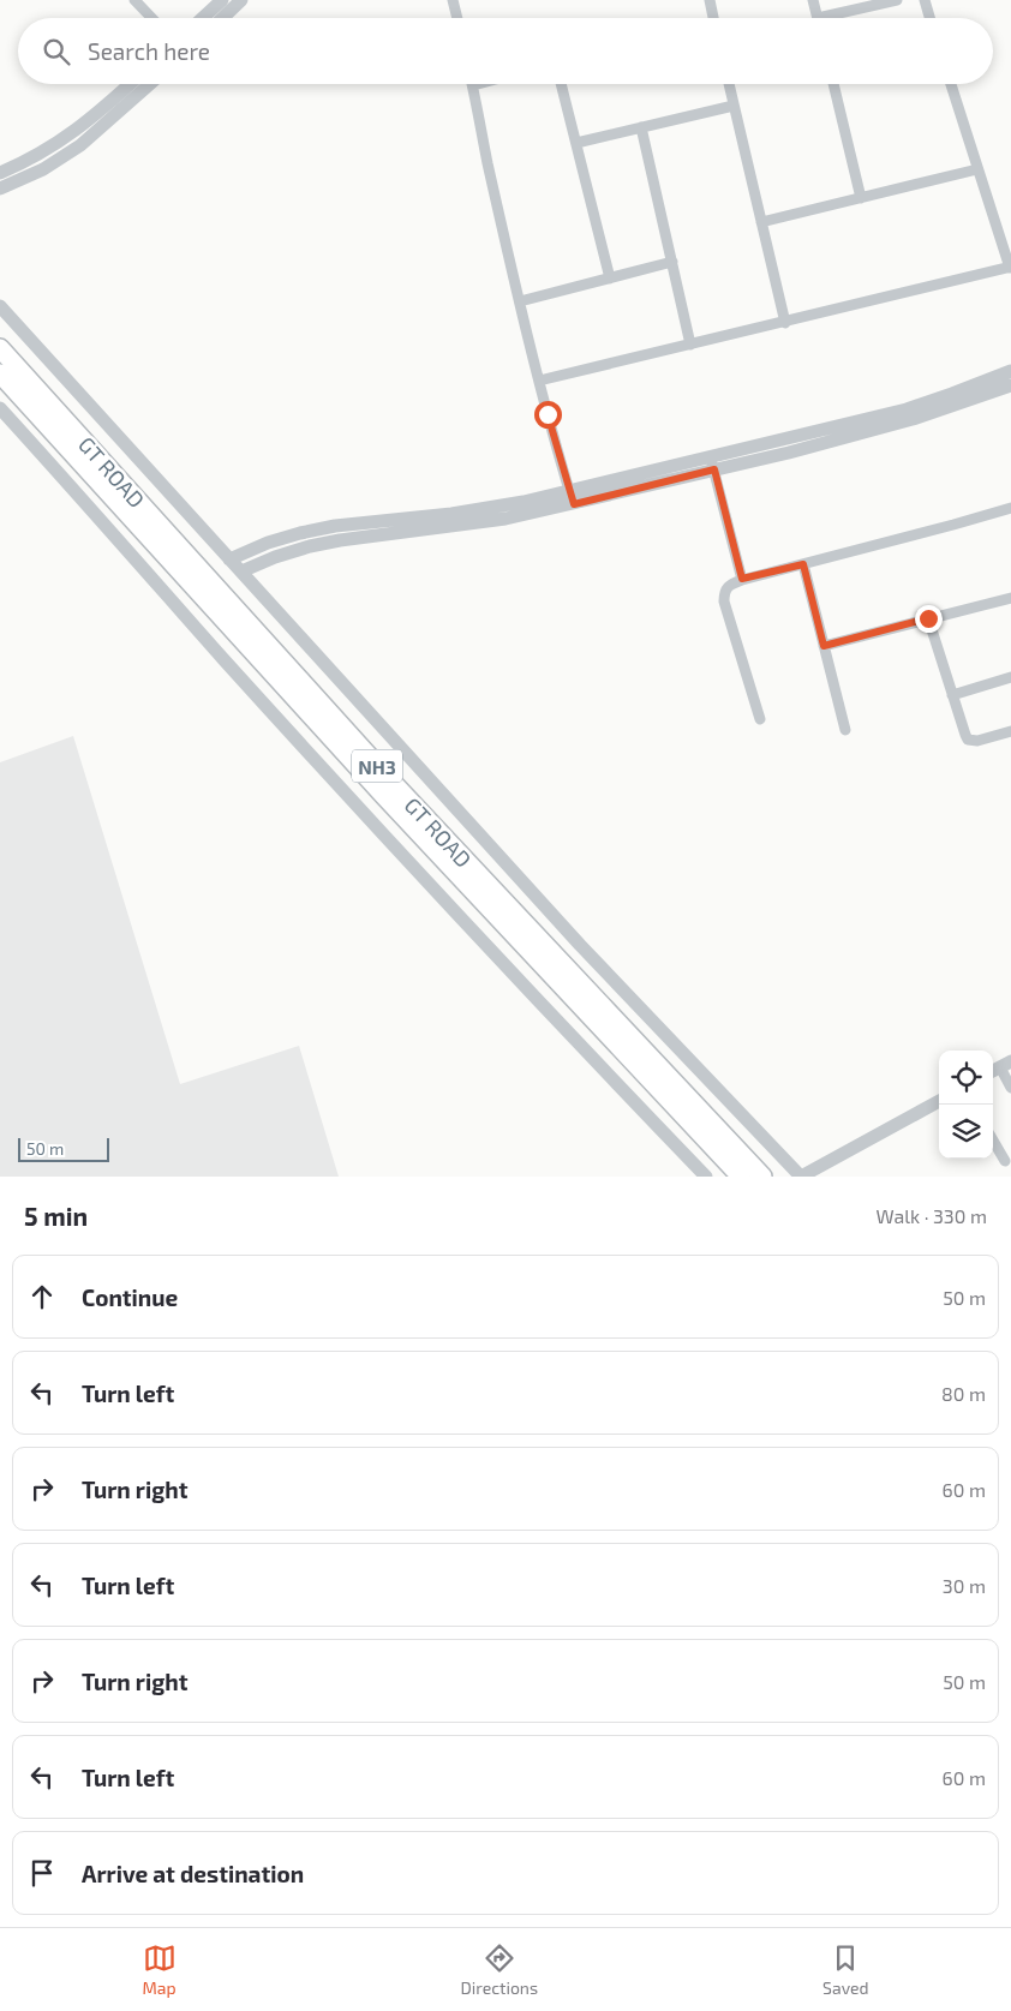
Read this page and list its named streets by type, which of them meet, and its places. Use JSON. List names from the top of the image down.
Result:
{
  "streets": {
    "highway": ["GT ROAD", "NH3"]
  },
  "scale_bar": "50 m",
  "page": {
    "search": "Search here",
    "scale": "50 m",
    "heading": ["5 min", "Walk · 330 m"],
    "list": [
      ["Continue", "50 m"],
      ["Turn left", "80 m"],
      ["Turn right", "60 m"],
      ["Turn left", "30 m"],
      ["Turn right", "50 m"],
      ["Turn left", "60 m"],
      "Arrive at destination"
    ],
    "nav": ["Map", "Directions", "Saved"]
  }
}
